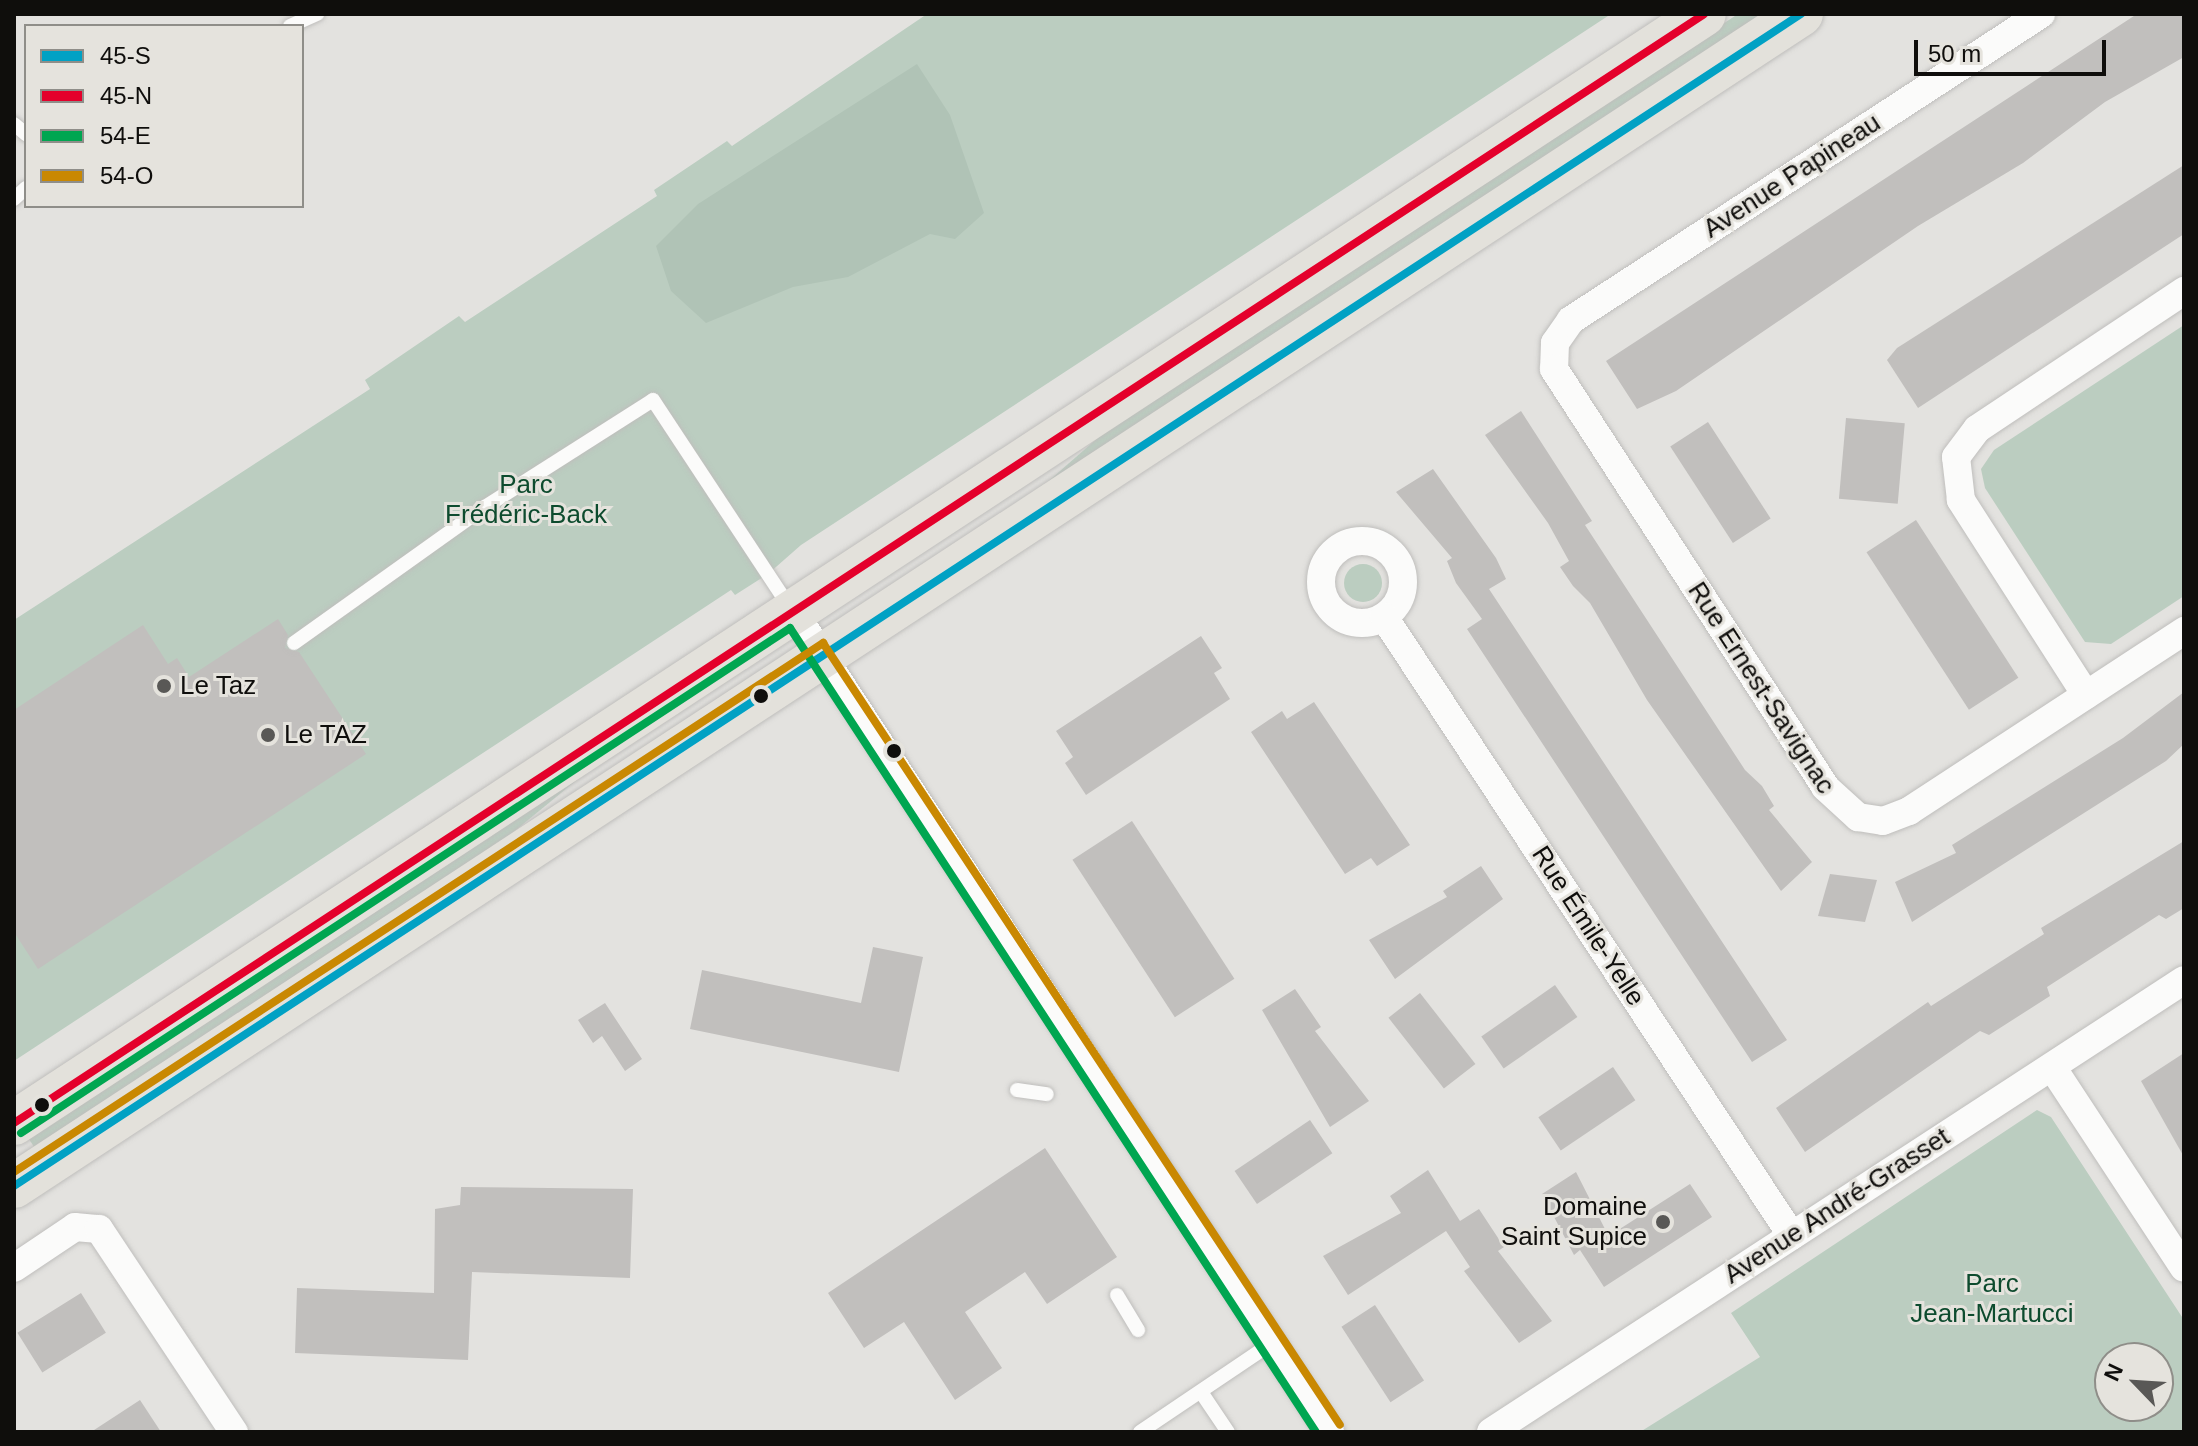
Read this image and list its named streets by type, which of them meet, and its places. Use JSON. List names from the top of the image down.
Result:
{
  "streets": {
    "street": [
      "Avenue Papineau",
      "Rue Ernest-Savignac",
      "Rue Émile-Yelle",
      "Avenue André-Grasset"
    ]
  },
  "crossings": [
    ["Avenue Papineau", "Rue Ernest-Savignac"],
    ["Rue Émile-Yelle", "Avenue André-Grasset"]
  ],
  "parks": ["Parc Frédéric-Back", "Parc Jean-Martucci"],
  "places": ["Le Taz", "Le TAZ", "Domaine Saint Supice"],
  "lines": [
    "transit line 45-S",
    "transit line 45-N",
    "transit line 54-E",
    "transit line 54-O"
  ],
  "legend": [
    "45-S",
    "45-N",
    "54-E",
    "54-O"
  ],
  "scale_bar": "50 m",
  "north": "top left"
}
